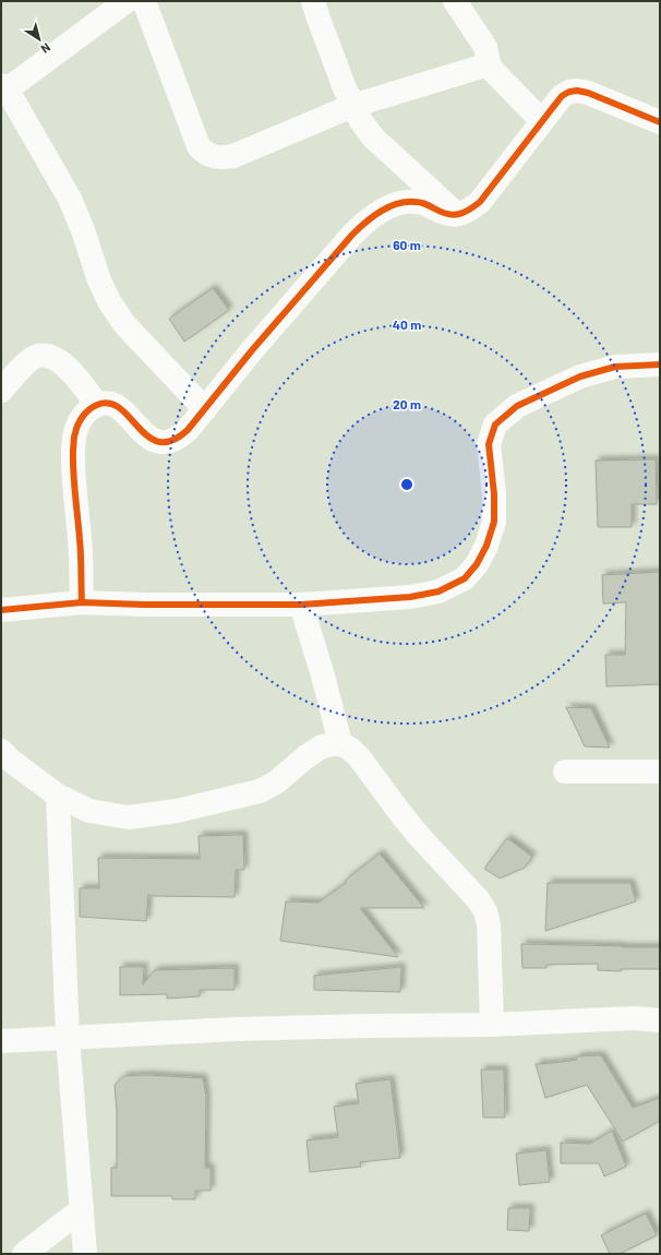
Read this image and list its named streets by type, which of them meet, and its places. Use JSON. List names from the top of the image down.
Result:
{
  "north": "bottom right",
  "rings": ["60 m", "40 m", "20 m"]
}
